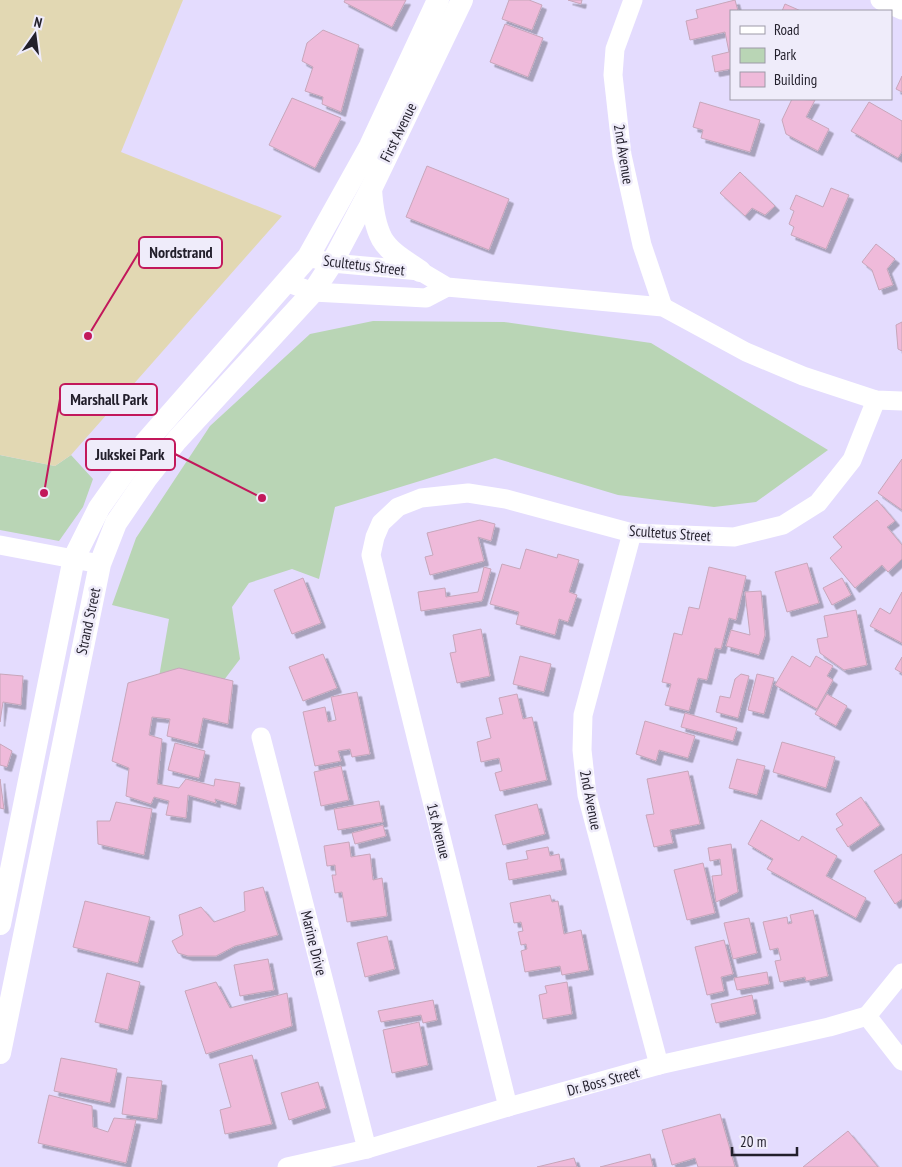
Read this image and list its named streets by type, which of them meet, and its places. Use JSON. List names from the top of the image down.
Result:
{
  "streets": {
    "street": [
      "First Avenue",
      "2nd Avenue",
      "Scultetus Street",
      "Strand Street",
      "1st Avenue",
      "Marine Drive",
      "Dr. Boss Street"
    ]
  },
  "crossings": [
    ["First Avenue", "Scultetus Street"],
    ["First Avenue", "Strand Street"],
    ["2nd Avenue", "Scultetus Street"],
    ["2nd Avenue", "Dr. Boss Street"],
    ["Scultetus Street", "Strand Street"],
    ["Scultetus Street", "1st Avenue"],
    ["1st Avenue", "Dr. Boss Street"],
    ["Marine Drive", "Dr. Boss Street"]
  ],
  "places": ["Nordstrand", "Marshall Park", "Jukskei Park"],
  "legend": ["Road", "Park", "Building"],
  "scale_bar": "20 m",
  "north": "top"
}
